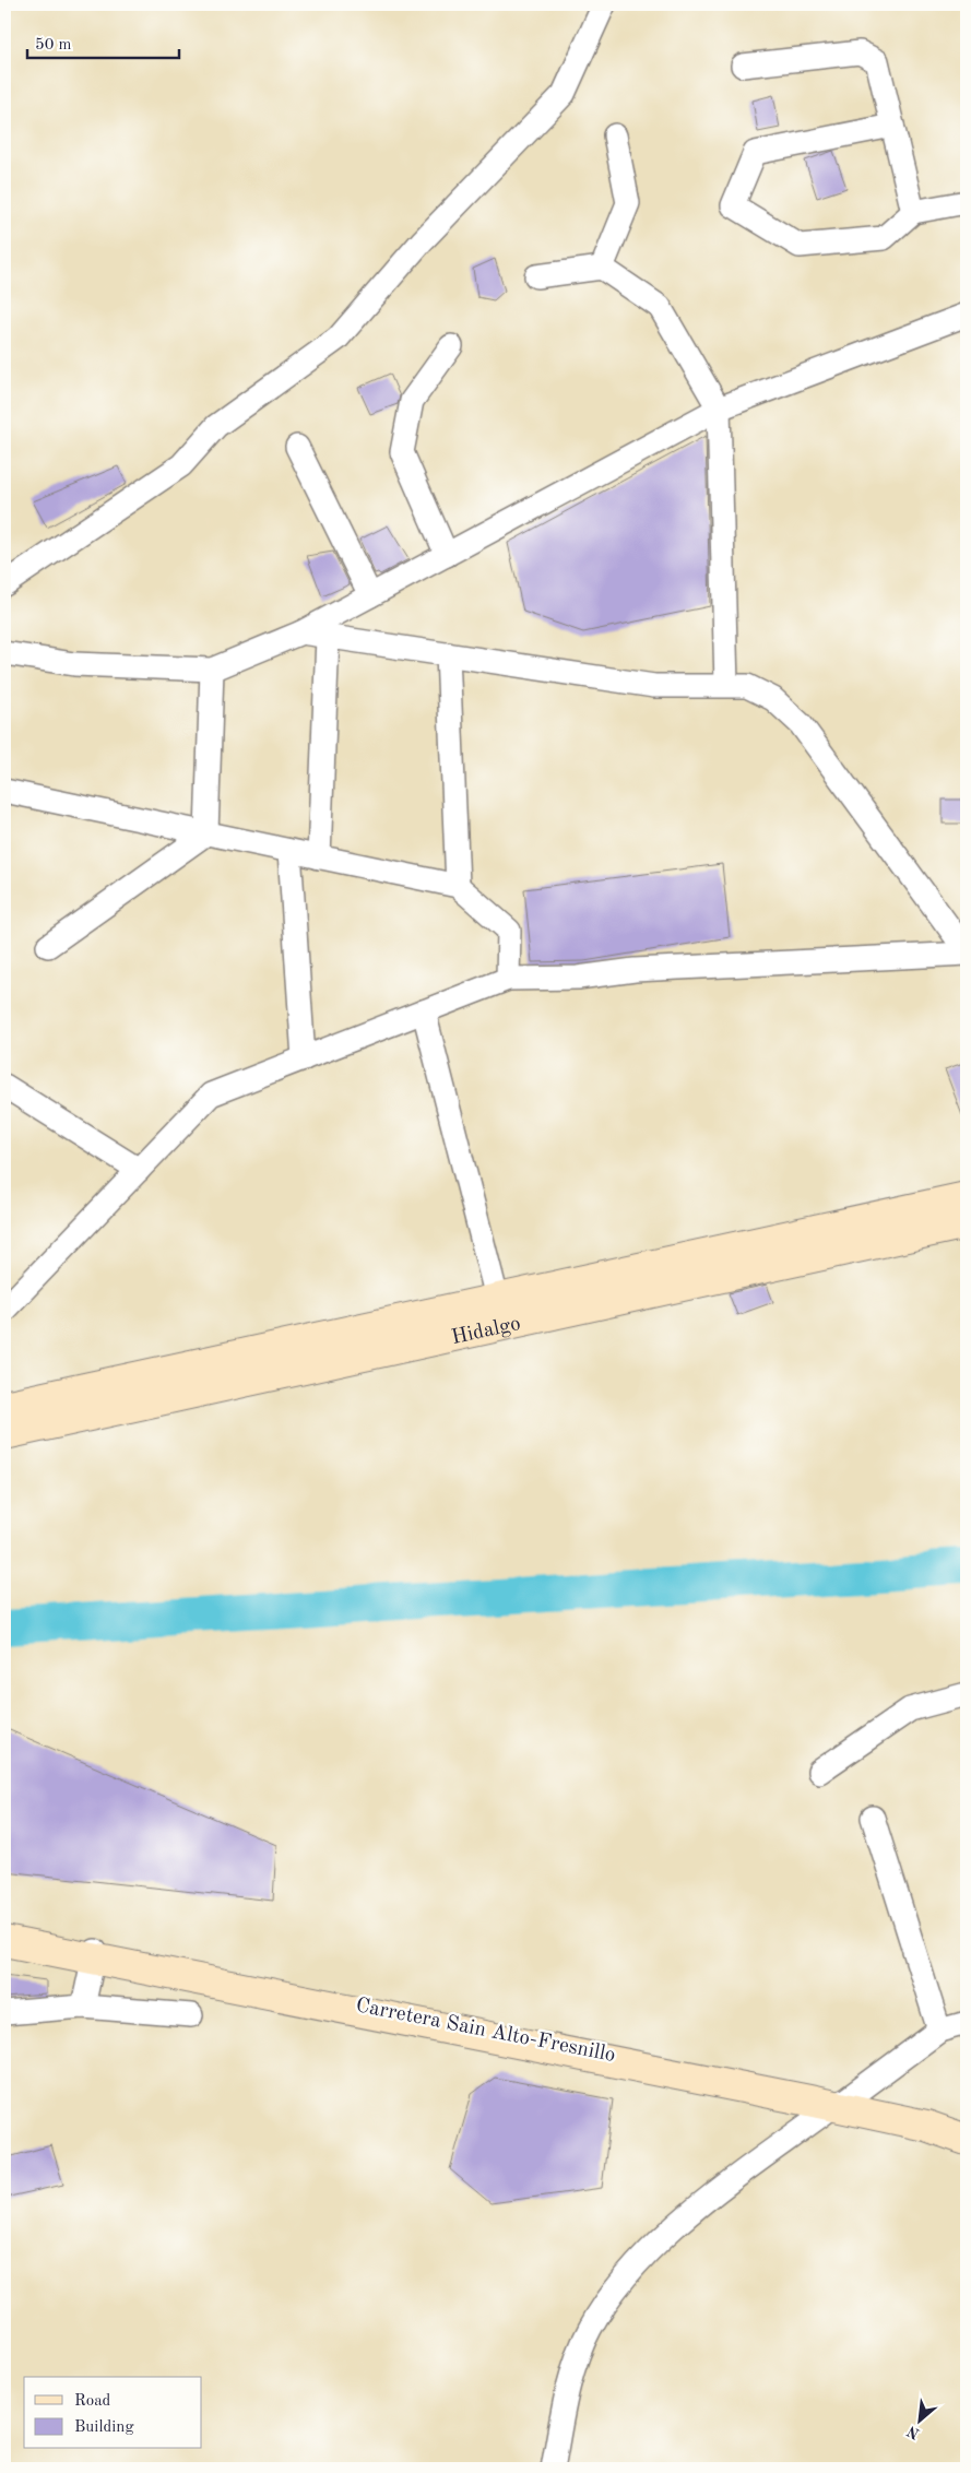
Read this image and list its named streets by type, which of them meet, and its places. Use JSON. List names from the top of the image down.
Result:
{
  "streets": {
    "main road": ["Hidalgo"]
  },
  "legend": ["Road", "Building"],
  "scale_bar": "50 m",
  "north": "bottom left"
}
